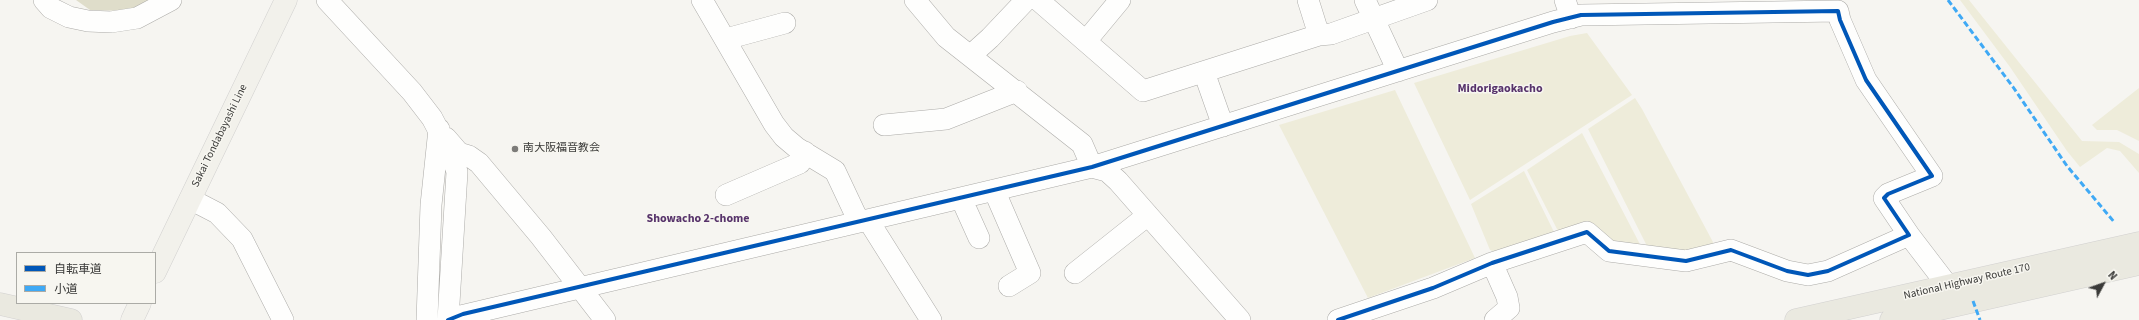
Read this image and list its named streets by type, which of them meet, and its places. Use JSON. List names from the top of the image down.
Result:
{
  "streets": {
    "highway": ["National Highway Route 170"],
    "main road": ["Sakai Tondabayashi Line"]
  },
  "districts": ["Midorigaokacho", "Showacho 2-chome"],
  "places": ["南大阪福音教会"],
  "legend": ["自転車道", "小道"],
  "north": "top right"
}
